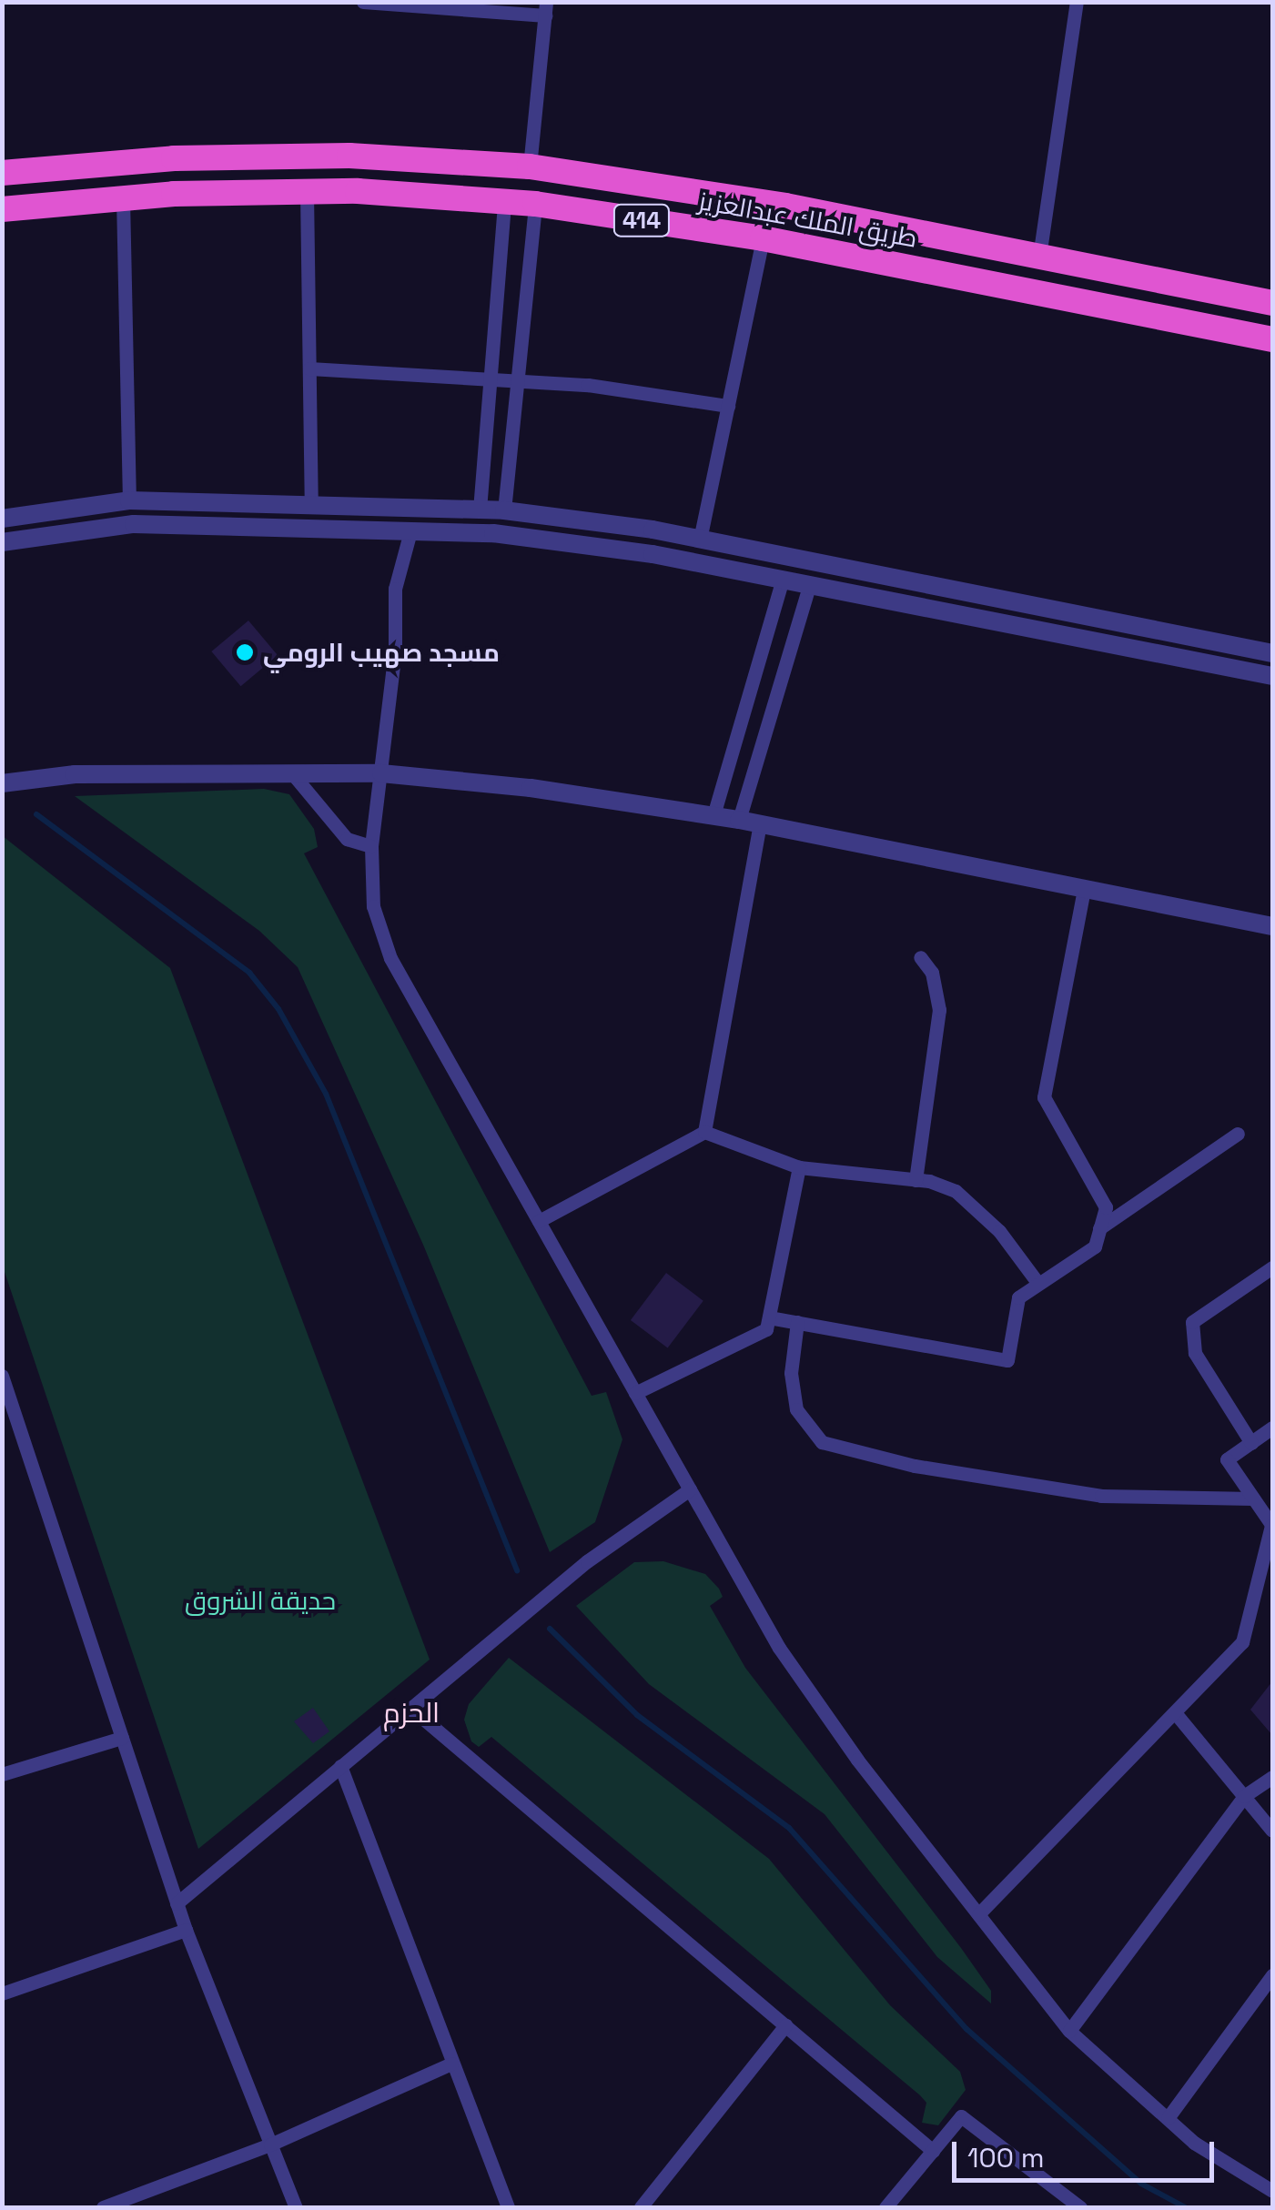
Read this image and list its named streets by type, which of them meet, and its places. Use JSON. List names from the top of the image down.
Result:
{
  "streets": {
    "highway": ["طريق الملك عبدالعزيز", "414"]
  },
  "districts": ["الحزم"],
  "parks": ["حديقة الشروق"],
  "places": ["مسجد صهيب الرومي"],
  "scale_bar": "100 m"
}
